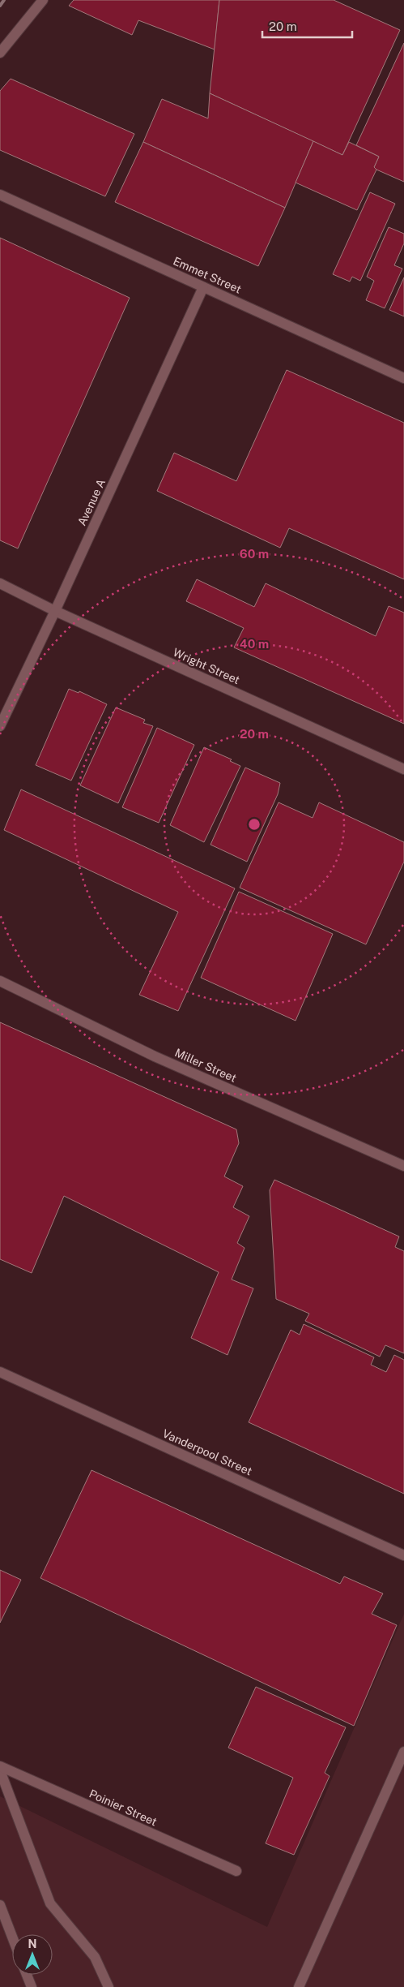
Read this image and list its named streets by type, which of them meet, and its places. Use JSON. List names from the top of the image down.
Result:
{
  "streets": {
    "street": [
      "Emmet Street",
      "Avenue A",
      "Wright Street",
      "Miller Street",
      "Vanderpool Street",
      "Poinier Street"
    ]
  },
  "crossings": [
    ["Emmet Street", "Avenue A"],
    ["Avenue A", "Wright Street"]
  ],
  "scale_bar": "20 m",
  "north": "top",
  "rings": ["60 m", "40 m", "20 m"]
}
